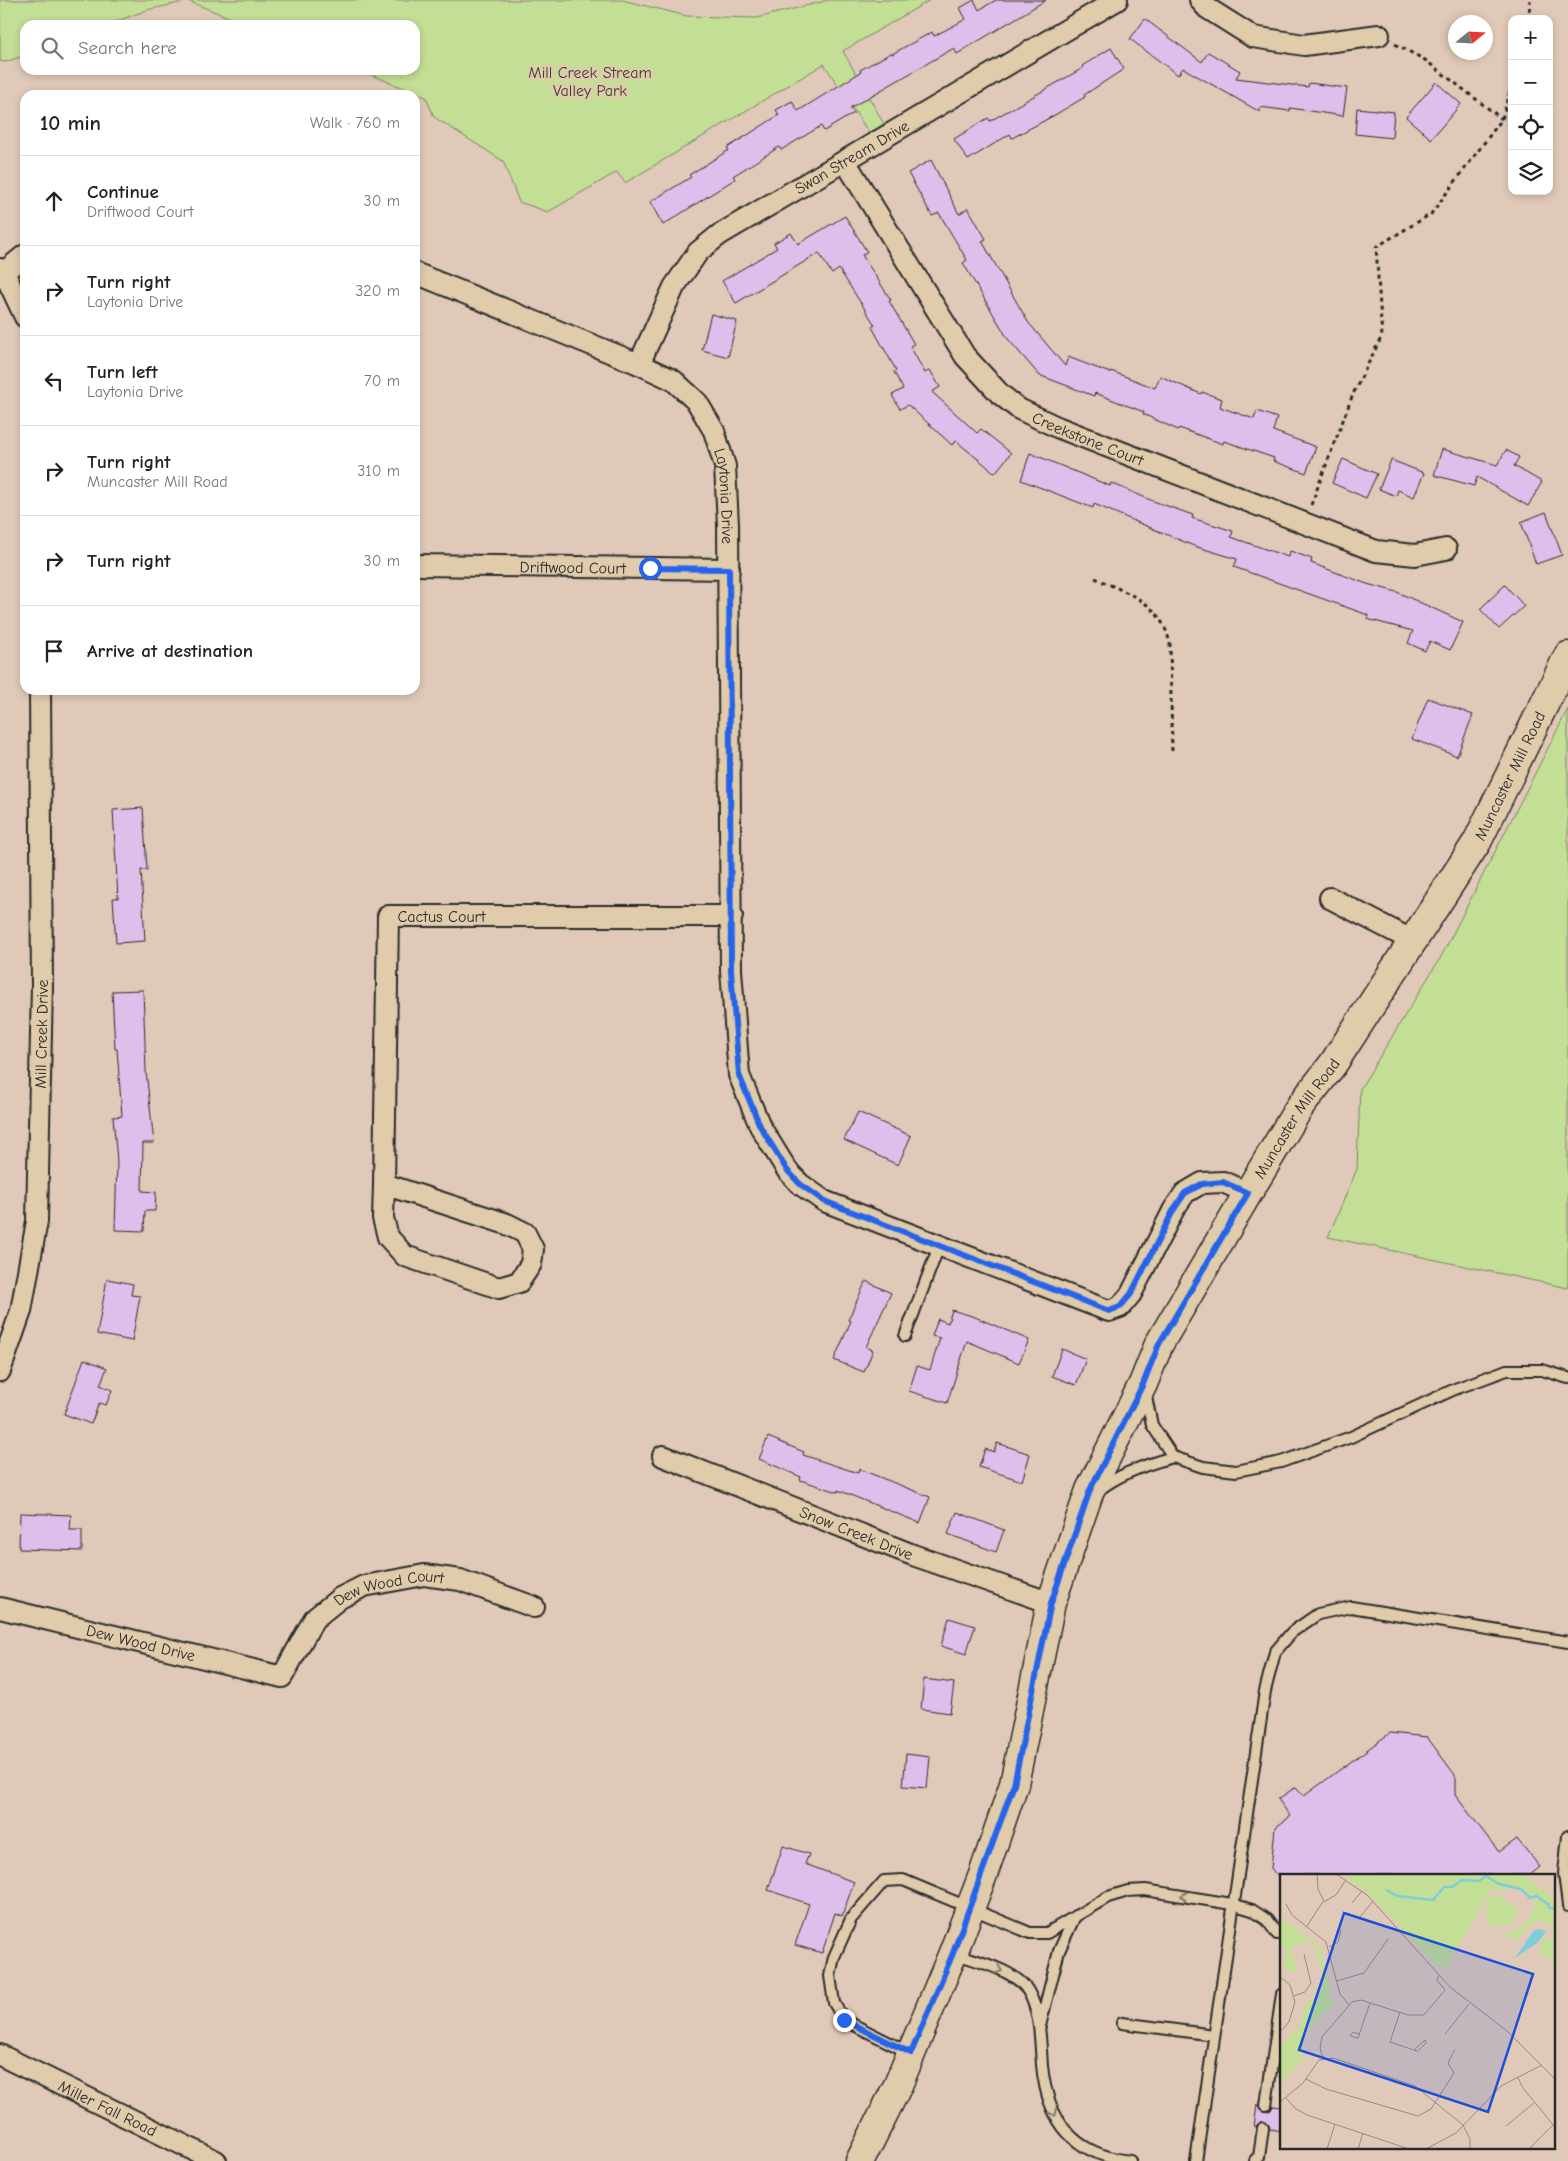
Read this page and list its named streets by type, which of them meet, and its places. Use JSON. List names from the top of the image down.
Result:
{
  "streets": {
    "main road": ["Muncaster Mill Road"],
    "street": [
      "Swan Stream Drive",
      "Creekstone Court",
      "Laytonia Drive",
      "Driftwood Court",
      "Cactus Court",
      "Mill Creek Drive",
      "Snow Creek Drive",
      "Dew Wood Court",
      "Dew Wood Drive",
      "Miller Fall Road"
    ]
  },
  "crossings": [
    ["Swan Stream Drive", "Creekstone Court"],
    ["Swan Stream Drive", "Laytonia Drive"],
    ["Laytonia Drive", "Driftwood Court"],
    ["Laytonia Drive", "Muncaster Mill Road"],
    ["Laytonia Drive", "Cactus Court"],
    ["Muncaster Mill Road", "Snow Creek Drive"],
    ["Dew Wood Court", "Dew Wood Drive"]
  ],
  "parks": ["Mill Creek Stream Valley Park"],
  "north": "right",
  "page": {
    "map_buttons": ["+", "−"],
    "search": "Search here",
    "heading": ["10 min", "Walk · 760 m"],
    "list": [
      ["Continue", "Driftwood Court", "30 m"],
      ["Turn right", "Laytonia Drive", "320 m"],
      ["Turn left", "Laytonia Drive", "70 m"],
      ["Turn right", "Muncaster Mill Road", "310 m"],
      ["Turn right", "30 m"],
      "Arrive at destination"
    ]
  }
}
